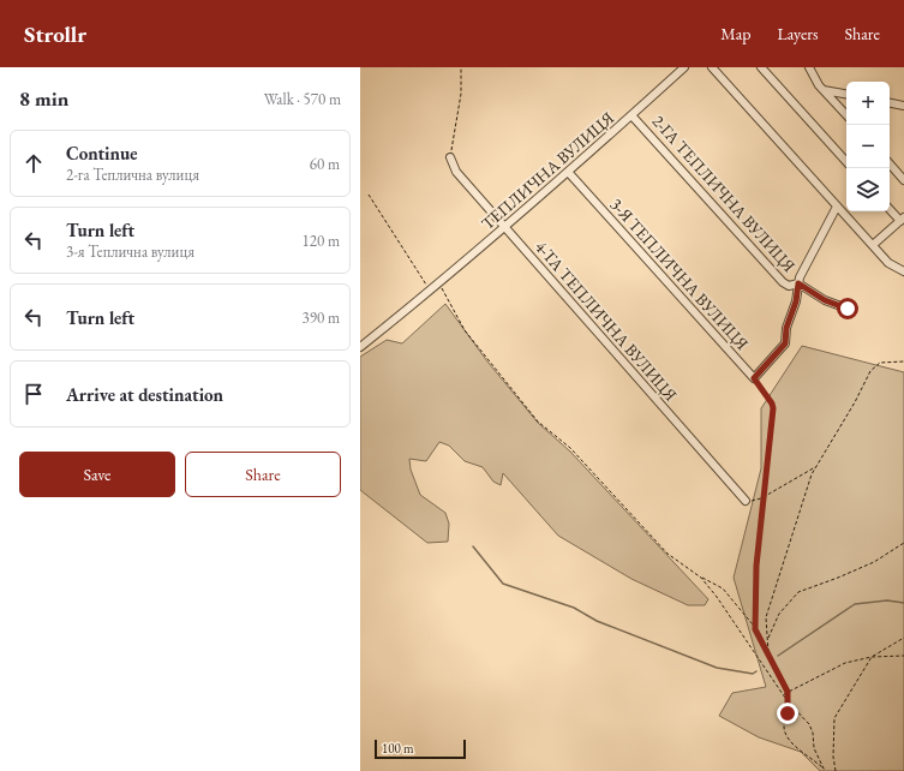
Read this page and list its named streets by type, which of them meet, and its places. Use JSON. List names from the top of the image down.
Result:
{
  "streets": {
    "street": [
      "ТЕПЛИЧНА ВУЛИЦЯ",
      "2-ГА ТЕПЛИЧНА ВУЛИЦЯ",
      "3-Я ТЕПЛИЧНА ВУЛИЦЯ",
      "4-ТА ТЕПЛИЧНА ВУЛИЦЯ"
    ]
  },
  "crossings": [
    ["ТЕПЛИЧНА ВУЛИЦЯ", "2-ГА ТЕПЛИЧНА ВУЛИЦЯ"],
    ["ТЕПЛИЧНА ВУЛИЦЯ", "3-Я ТЕПЛИЧНА ВУЛИЦЯ"],
    ["ТЕПЛИЧНА ВУЛИЦЯ", "4-ТА ТЕПЛИЧНА ВУЛИЦЯ"]
  ],
  "scale_bar": "100 m",
  "page": {
    "header": "Strollr",
    "nav": ["Map", "Layers", "Share"],
    "heading": ["8 min", "Walk · 570 m"],
    "map_buttons": ["+", "−"],
    "list": [
      ["Continue", "2-га Теплична вулиця", "60 m"],
      ["Turn left", "3-я Теплична вулиця", "120 m"],
      ["Turn left", "390 m"],
      "Arrive at destination"
    ],
    "buttons": ["Save", "Share"],
    "scale": "100 m"
  }
}
